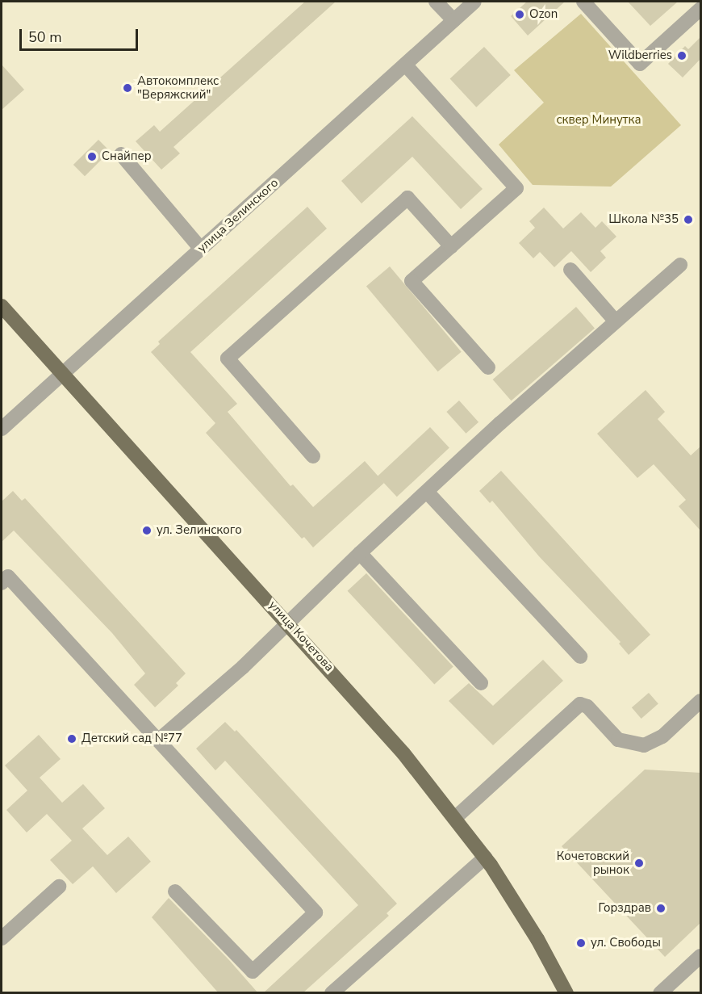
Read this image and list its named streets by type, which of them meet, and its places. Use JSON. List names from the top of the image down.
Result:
{
  "streets": {
    "main road": ["улица Кочетова"],
    "street": ["улица Зелинского"]
  },
  "crossings": [
    ["улица Зелинского", "улица Кочетова"]
  ],
  "parks": ["сквер Минутка"],
  "places": [
    "Ozon",
    "Wildberries",
    "Автокомплекс \"Веряжский\"",
    "Снайпер",
    "Школа №35",
    "ул. Зелинского",
    "Детский сад №77",
    "Кочетовский рынок",
    "Горздрав",
    "ул. Свободы"
  ],
  "scale_bar": "50 m"
}
